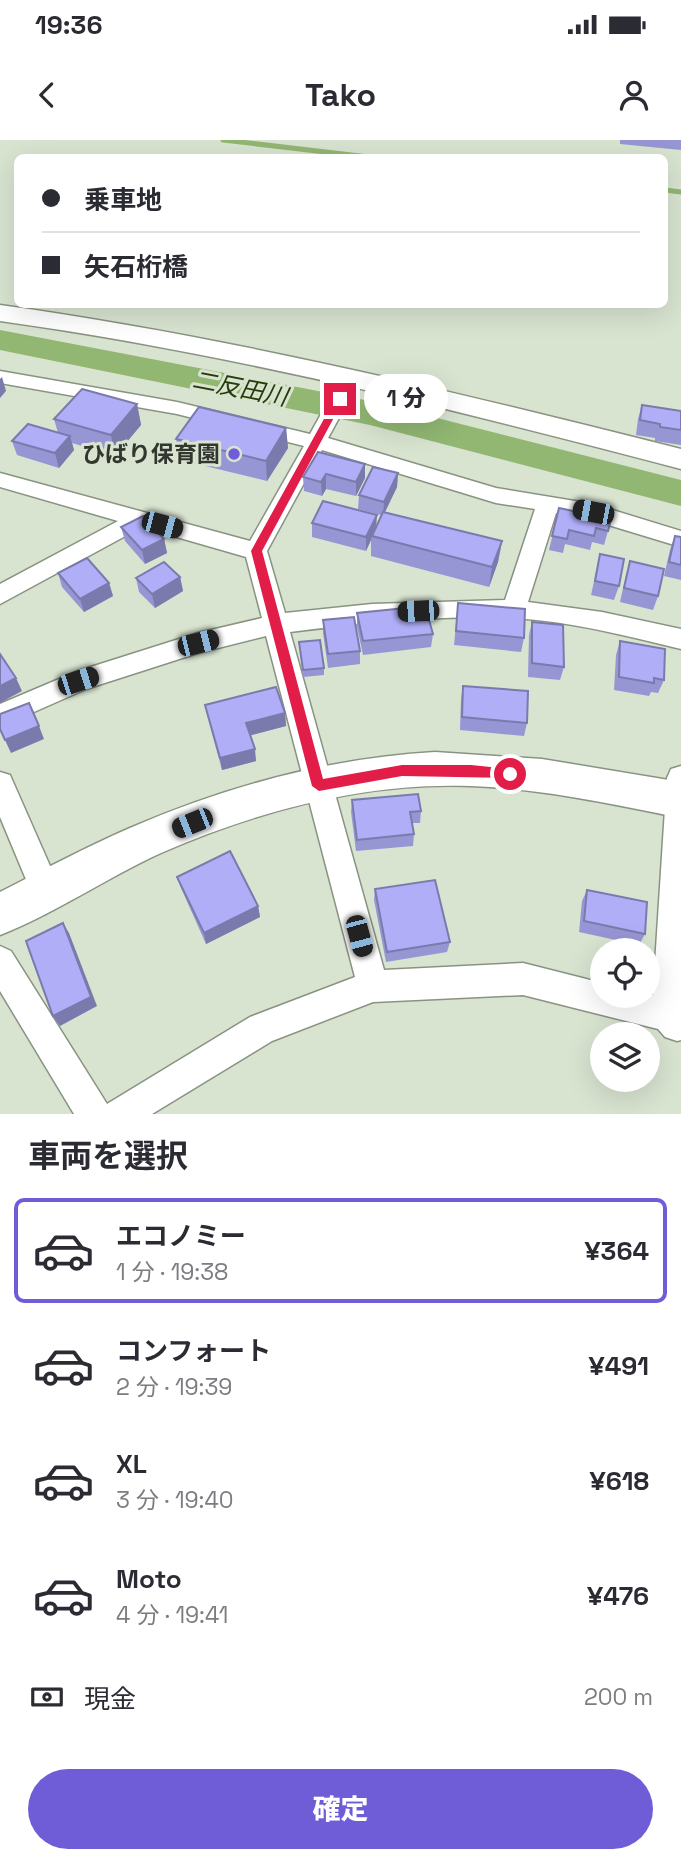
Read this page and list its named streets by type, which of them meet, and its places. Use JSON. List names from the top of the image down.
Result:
{
  "water": ["二反田川"],
  "places": ["ひばり保育園"],
  "page": {
    "status": "19:36",
    "header": "Tako",
    "banner": ["乗車地", "矢石桁橋"],
    "bubble": "1 分",
    "heading": "車両を選択",
    "list": [
      {
        "name": "エコノミー",
        "note": "1 分 · 19:38",
        "value": "¥364"
      },
      {
        "name": "コンフォート",
        "note": "2 分 · 19:39",
        "value": "¥491"
      },
      {
        "name": "XL",
        "note": "3 分 · 19:40",
        "value": "¥618"
      },
      {
        "name": "Moto",
        "note": "4 分 · 19:41",
        "value": "¥476"
      }
    ],
    "pay": ["現金", "200 m"],
    "buttons": "確定"
  }
}
